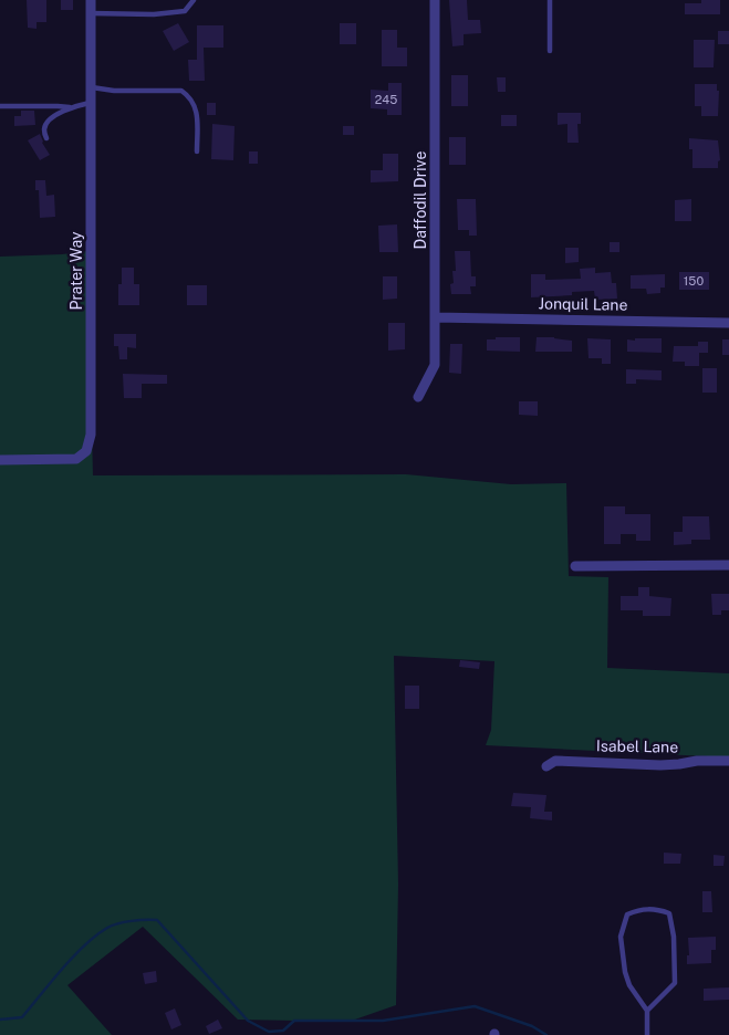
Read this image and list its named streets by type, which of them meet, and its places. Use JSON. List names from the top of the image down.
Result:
{
  "streets": {
    "street": [
      "Daffodil Drive",
      "Prater Way",
      "Jonquil Lane",
      "Isabel Lane"
    ]
  },
  "crossings": [
    ["Daffodil Drive", "Jonquil Lane"]
  ],
  "house_numbers": ["245", "150"]
}
